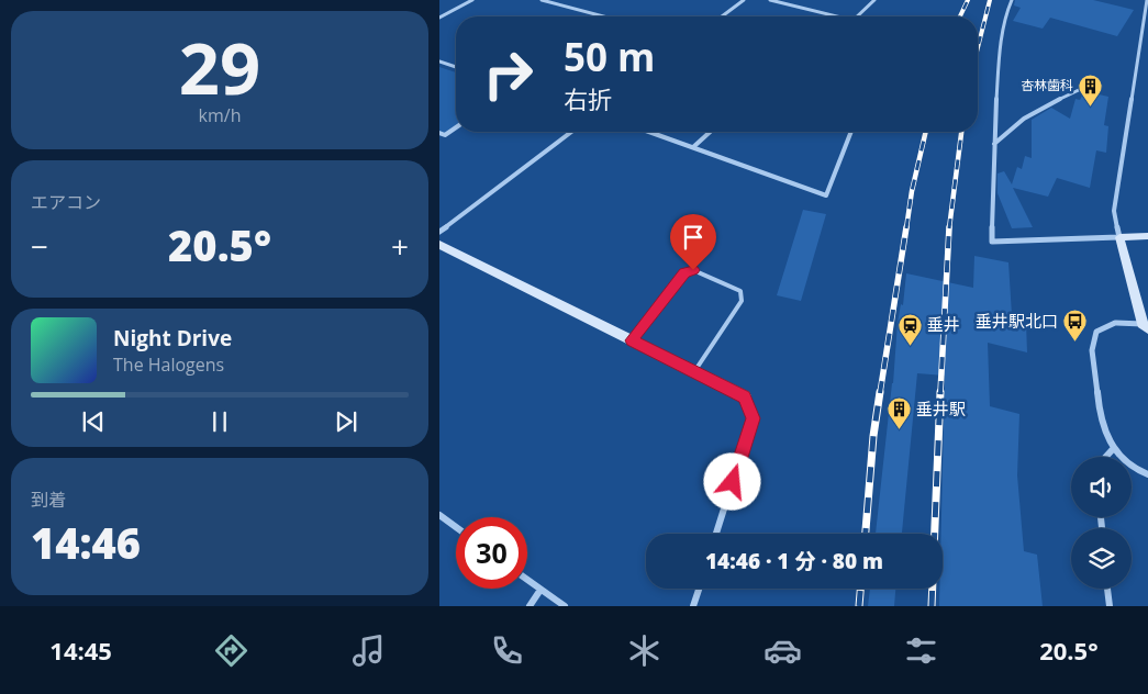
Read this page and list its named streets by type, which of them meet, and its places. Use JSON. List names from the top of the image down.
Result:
{
  "places": {
    "building": ["杏林歯科", "垂井駅"],
    "bus stop": ["垂井駅北口"],
    "station": ["垂井"]
  },
  "page": {
    "tile": [
      ["29", "km/h"],
      "エアコン",
      ["到着", "14:46"]
    ],
    "turn": ["50 m", "右折"],
    "heat": ["−", "20.5°", "+"],
    "song": ["Night Drive", "The Halogens"],
    "limit": "30",
    "trip": "14:46 · 1 分 · 80 m",
    "tabs": ["14:45", "20.5°"]
  }
}
